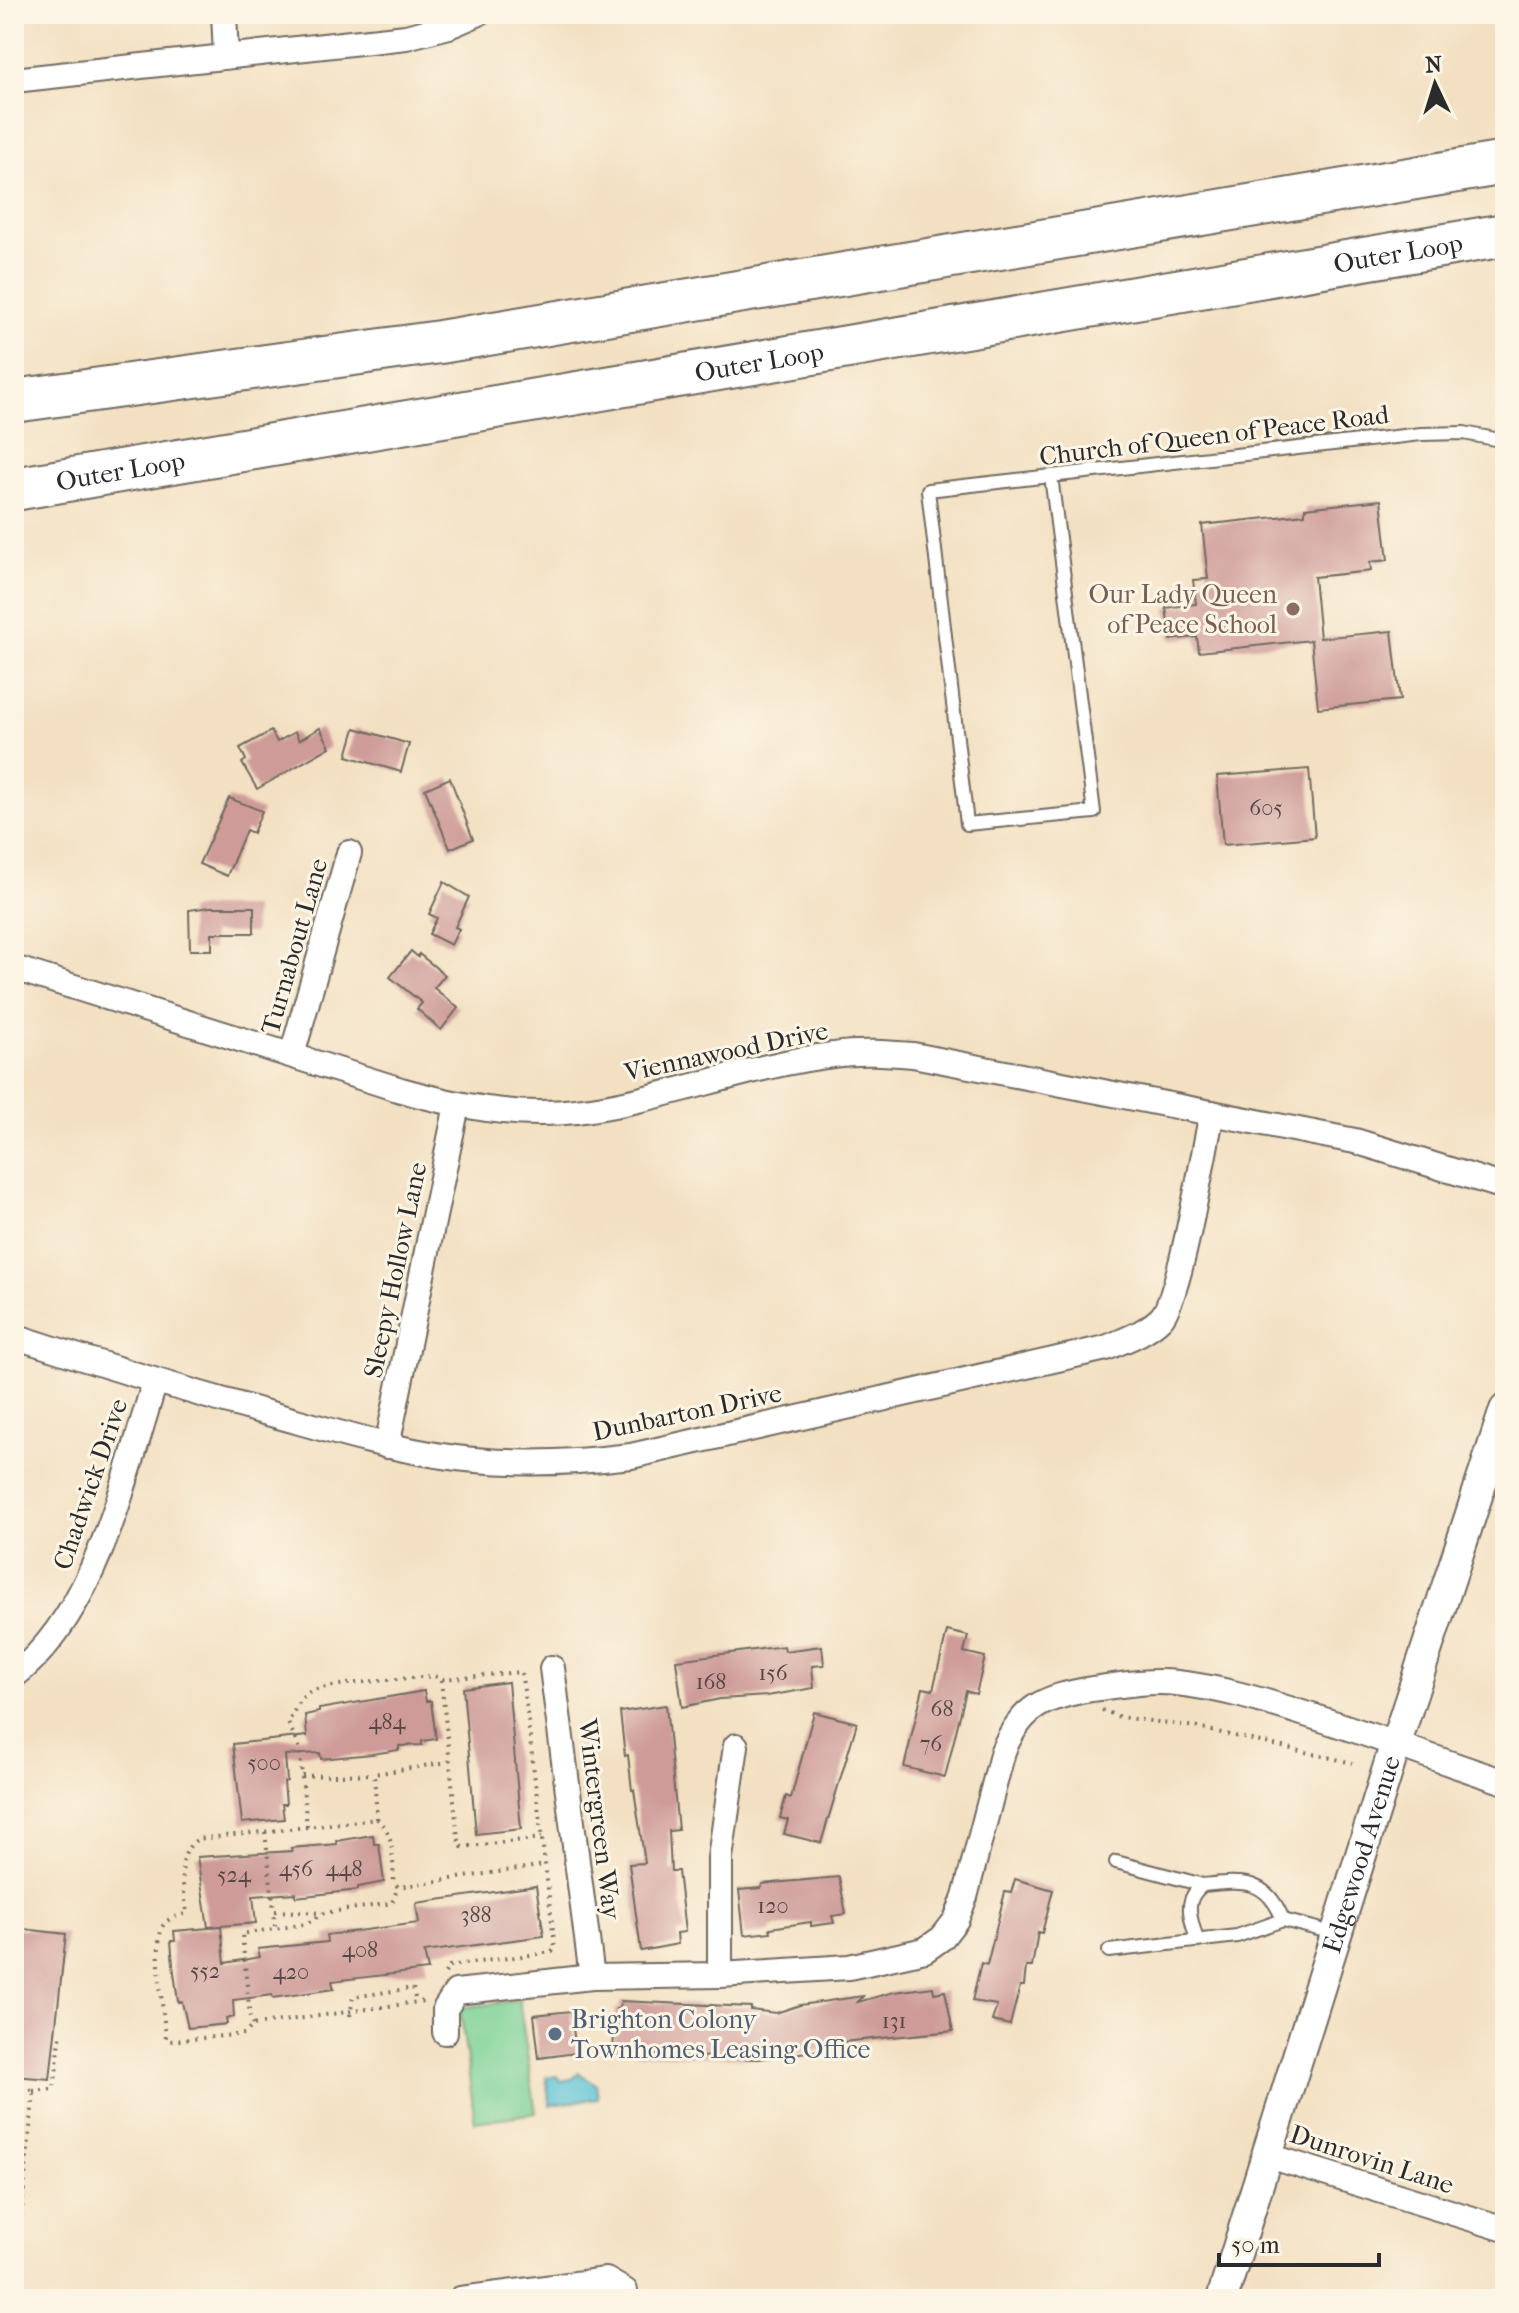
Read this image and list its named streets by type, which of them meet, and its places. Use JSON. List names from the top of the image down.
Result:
{
  "streets": {
    "highway": ["Outer Loop"],
    "street": [
      "Turnabout Lane",
      "Viennawood Drive",
      "Sleepy Hollow Lane",
      "Dunbarton Drive",
      "Chadwick Drive",
      "Wintergreen Way",
      "Edgewood Avenue",
      "Dunrovin Lane"
    ],
    "lane": ["Church of Queen of Peace Road"]
  },
  "crossings": [
    ["Turnabout Lane", "Viennawood Drive"],
    ["Viennawood Drive", "Sleepy Hollow Lane"],
    ["Viennawood Drive", "Dunbarton Drive"],
    ["Sleepy Hollow Lane", "Dunbarton Drive"],
    ["Dunbarton Drive", "Chadwick Drive"],
    ["Edgewood Avenue", "Dunrovin Lane"]
  ],
  "places": ["Our Lady Queen of Peace School", "Brighton Colony Townhomes Leasing Office"],
  "house_numbers": [
    "605",
    "156",
    "168",
    "68",
    "484",
    "76",
    "500",
    "456",
    "448",
    "524",
    "120",
    "388",
    "408",
    "552",
    "420",
    "131"
  ],
  "scale_bar": "50 m",
  "north": "top"
}
